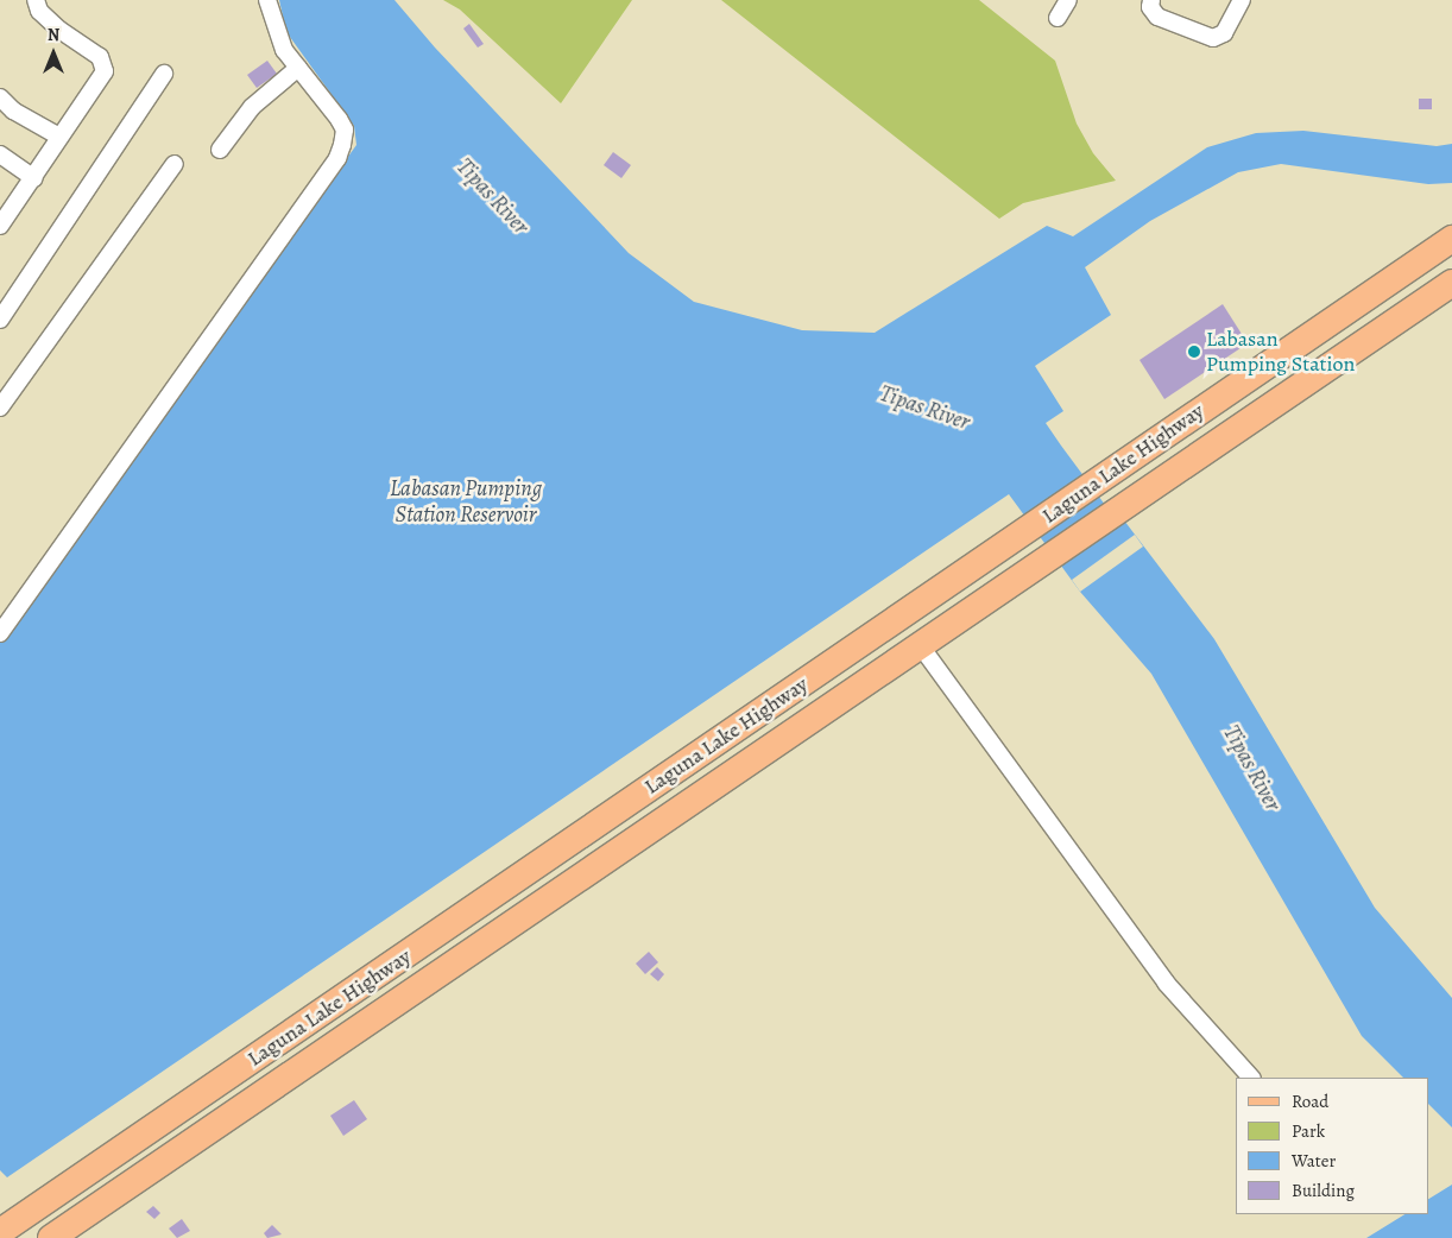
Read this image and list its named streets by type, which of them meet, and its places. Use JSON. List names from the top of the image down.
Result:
{
  "streets": {
    "main road": ["Laguna Lake Highway"]
  },
  "water": ["Tipas River", "Labasan Pumping Station Reservoir"],
  "places": ["Labasan Pumping Station"],
  "legend": [
    "Road",
    "Park",
    "Water",
    "Building"
  ],
  "north": "top"
}
